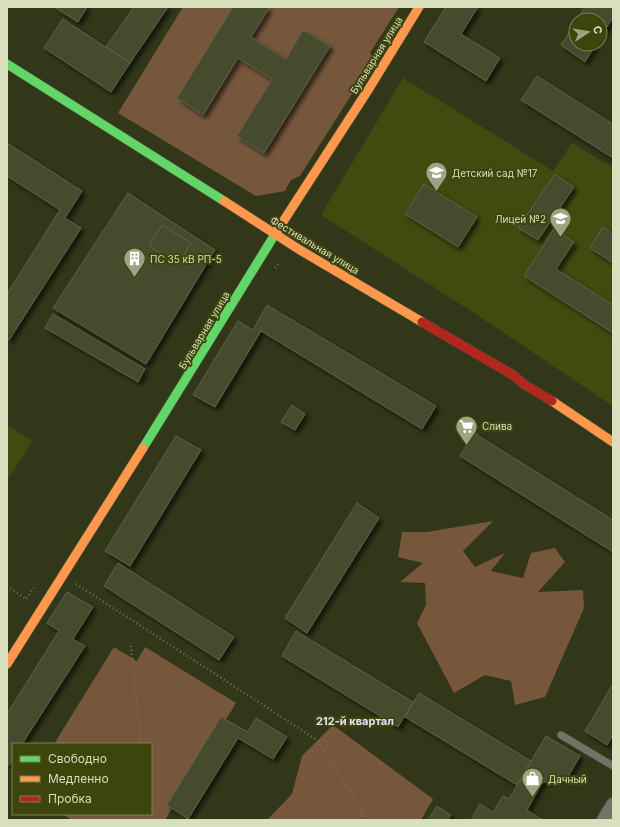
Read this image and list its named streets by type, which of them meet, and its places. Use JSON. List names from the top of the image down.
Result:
{
  "streets": {
    "street": ["Бульварная улица", "Фестивальная улица"]
  },
  "crossings": [
    ["Бульварная улица", "Фестивальная улица"]
  ],
  "districts": ["212-й квартал"],
  "places": {
    "school or university": ["Детский сад №17", "Лицей №2"],
    "building": ["ПС 35 кВ РП-5"],
    "supermarket": ["Слива"],
    "shop": ["Дачный"]
  },
  "legend": ["Свободно", "Медленно", "Пробка"],
  "north": "right"
}
